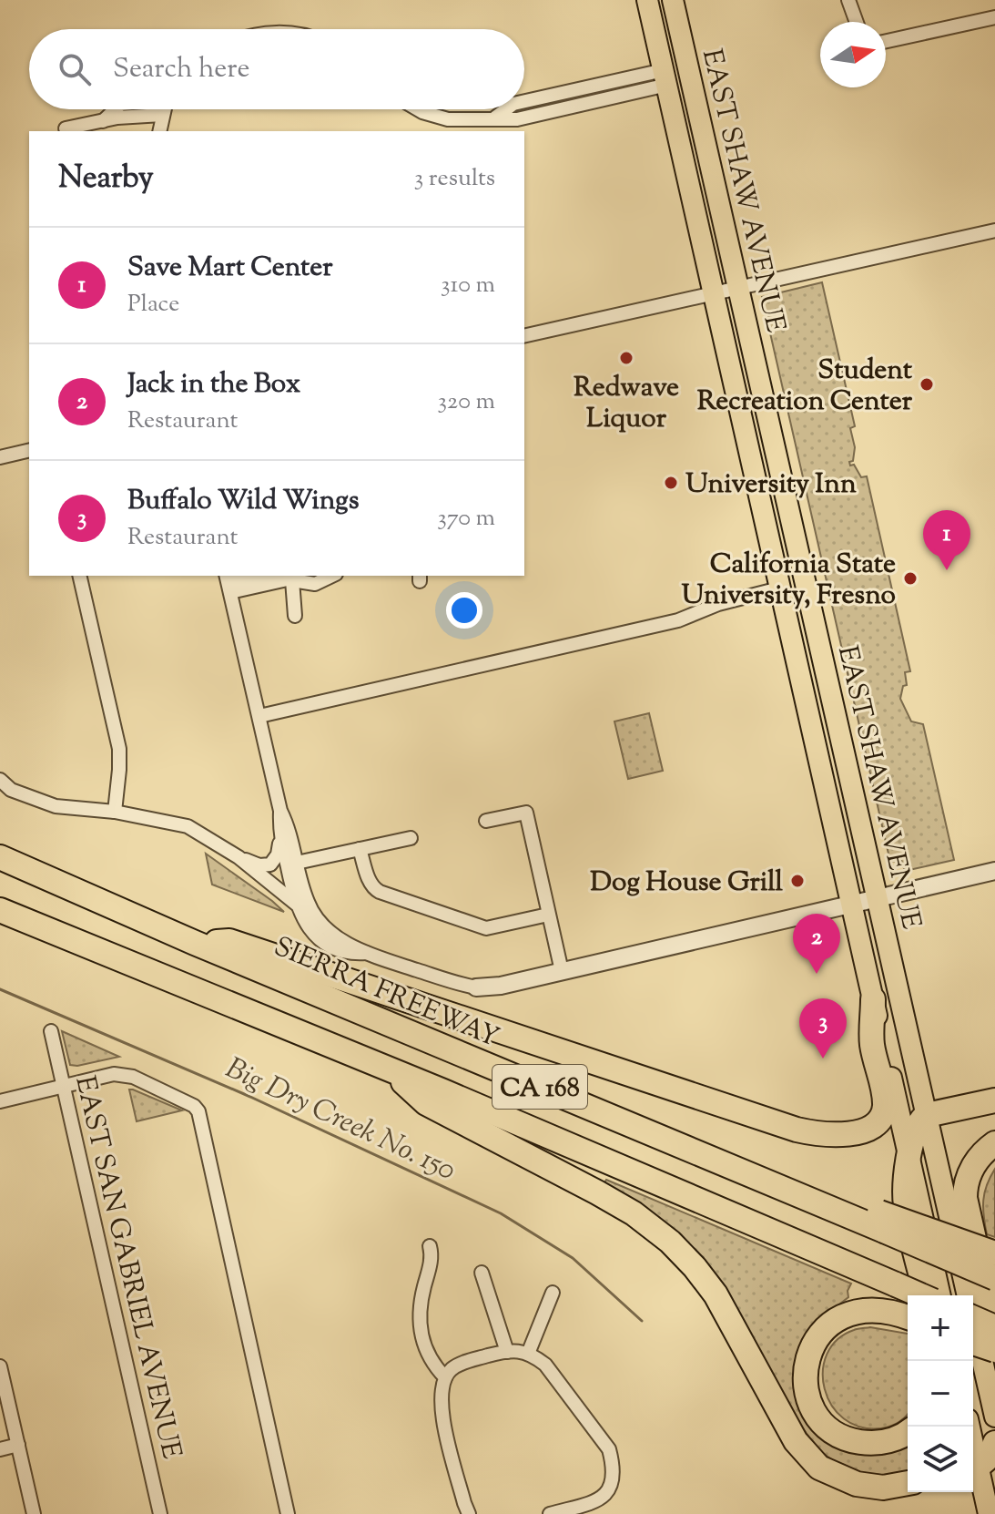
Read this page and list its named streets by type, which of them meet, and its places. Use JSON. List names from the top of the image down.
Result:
{
  "streets": {
    "highway": ["SIERRA FREEWAY", "CA 168"],
    "main road": ["EAST SHAW AVENUE"],
    "street": ["EAST SAN GABRIEL AVENUE"]
  },
  "water": ["Big Dry Creek No. 150"],
  "places": [
    "Redwave Liquor",
    "Student Recreation Center",
    "University Inn",
    "California State University, Fresno",
    "Dog House Grill"
  ],
  "north": "right",
  "page": {
    "search": "Search here",
    "heading": ["Nearby", "3 results"],
    "list": [
      {
        "mark": "1",
        "name": "Save Mart Center",
        "note": "Place",
        "value": "310 m"
      },
      {
        "mark": "2",
        "name": "Jack in the Box",
        "note": "Restaurant",
        "value": "320 m"
      },
      {
        "mark": "3",
        "name": "Buffalo Wild Wings",
        "note": "Restaurant",
        "value": "370 m"
      }
    ],
    "pins": ["1", "2", "3"],
    "map_buttons": ["+", "−"]
  }
}
